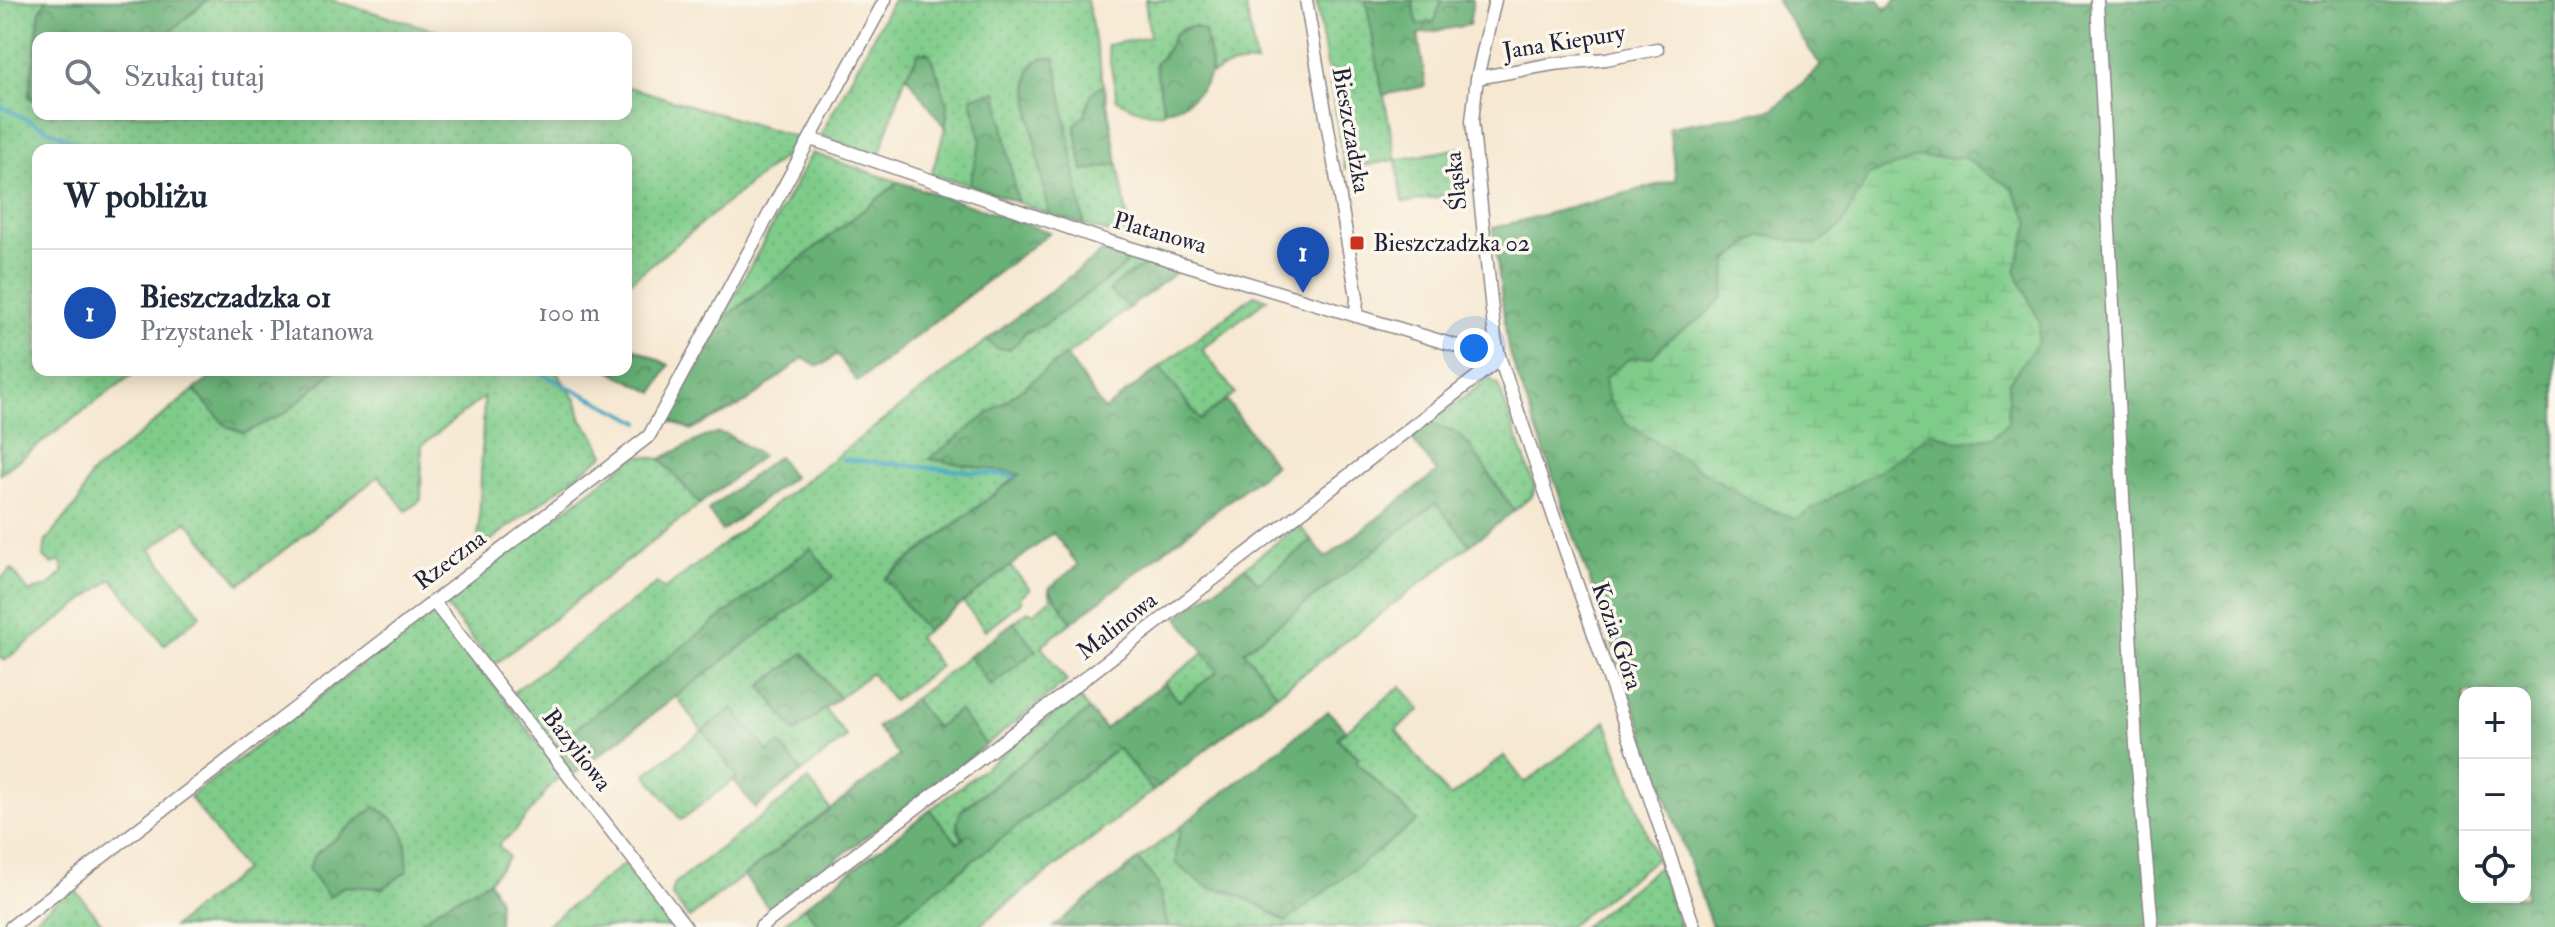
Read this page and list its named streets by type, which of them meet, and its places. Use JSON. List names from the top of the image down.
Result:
{
  "streets": {
    "street": [
      "Jana Kiepury",
      "Bieszczadzka",
      "Śląska",
      "Platanowa",
      "Rzeczna",
      "Malinowa",
      "Kozia Góra",
      "Bazyliowa"
    ]
  },
  "crossings": [
    ["Jana Kiepury", "Śląska"],
    ["Bieszczadzka", "Platanowa"],
    ["Śląska", "Platanowa"],
    ["Śląska", "Malinowa"],
    ["Śląska", "Kozia Góra"],
    ["Platanowa", "Rzeczna"],
    ["Platanowa", "Malinowa"],
    ["Platanowa", "Kozia Góra"],
    ["Rzeczna", "Bazyliowa"],
    ["Malinowa", "Kozia Góra"]
  ],
  "places": {
    "transit": ["Bieszczadzka 02"]
  },
  "page": {
    "search": "Szukaj tutaj",
    "heading": "W pobliżu",
    "pins": "1",
    "list": [
      {
        "mark": "1",
        "name": "Bieszczadzka 01",
        "note": "Przystanek · Platanowa",
        "value": "100 m"
      }
    ],
    "map_buttons": ["+", "−"]
  }
}
